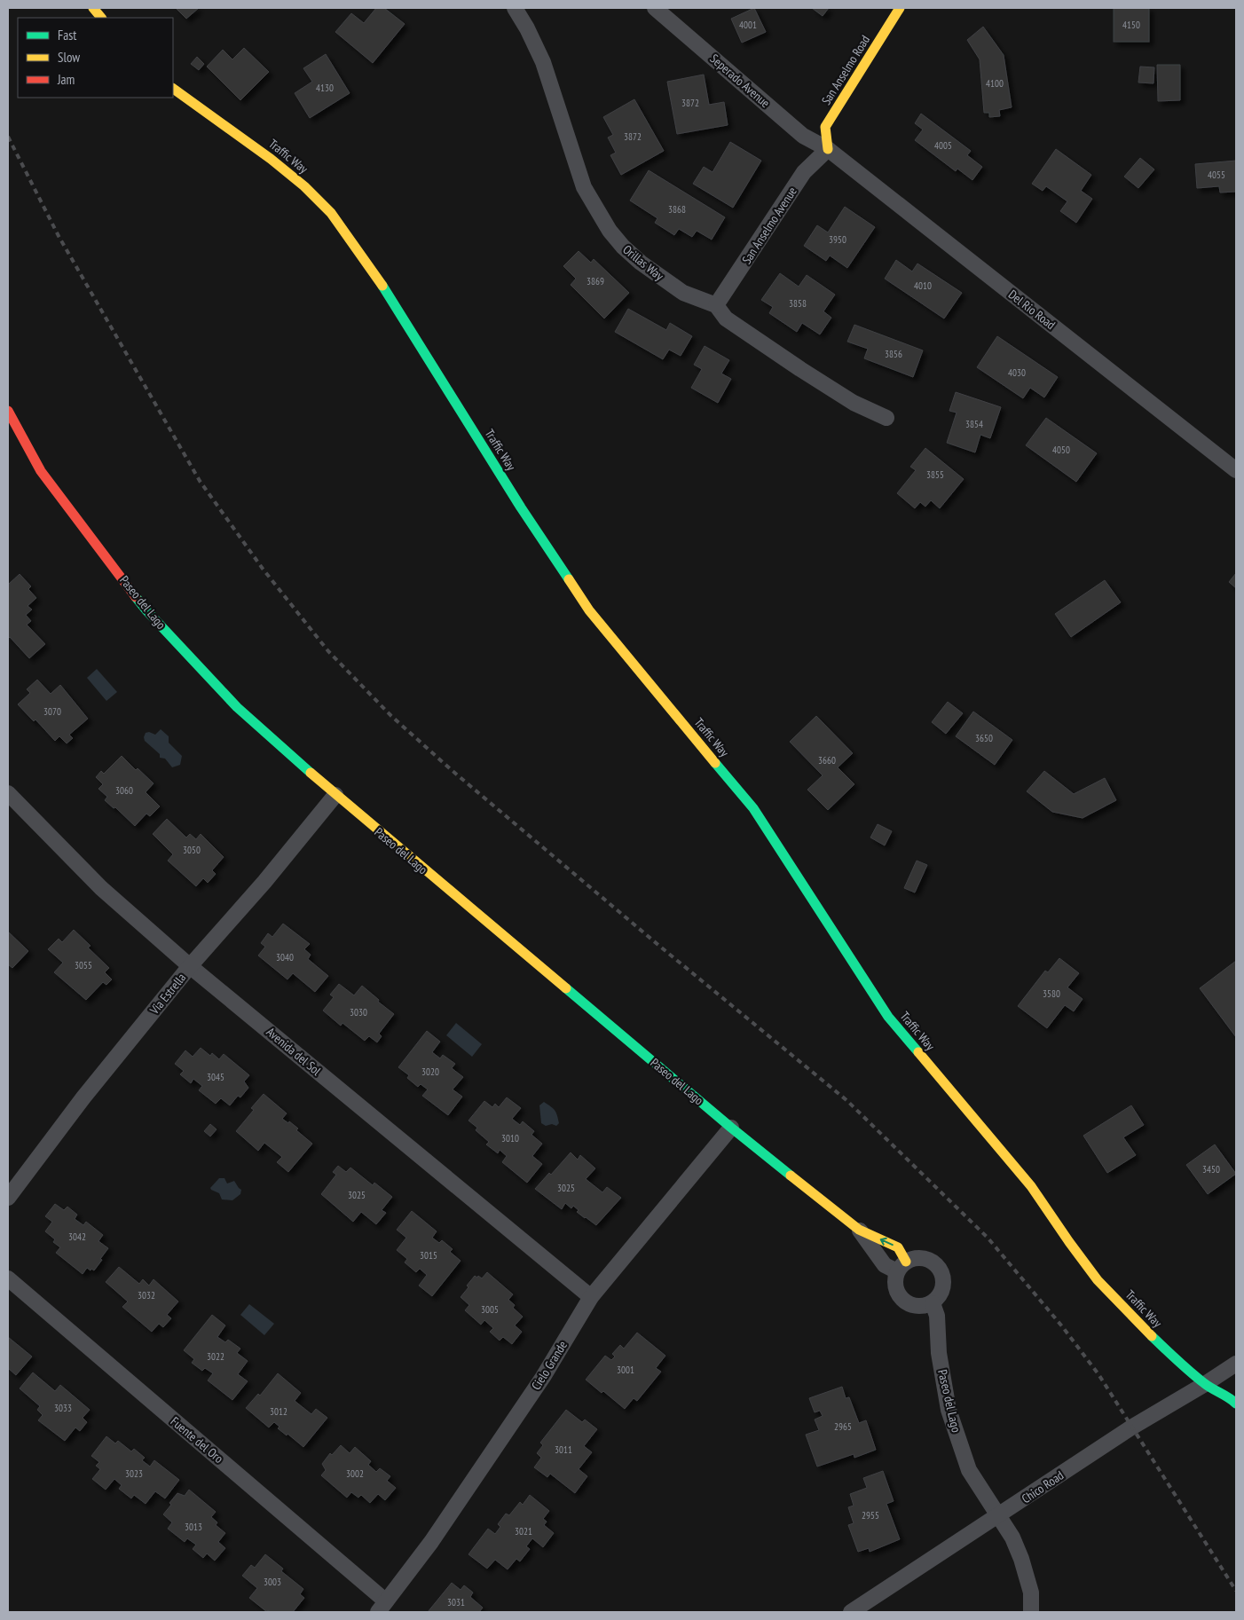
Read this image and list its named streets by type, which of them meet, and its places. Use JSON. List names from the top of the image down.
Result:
{
  "streets": {
    "street": [
      "San Anselmo Road",
      "Seperado Avenue",
      "Traffic Way",
      "San Anselmo Avenue",
      "Orillas Way",
      "Del Rio Road",
      "Paseo del Lago",
      "Via Estrella",
      "Avenida del Sol",
      "Cielo Grande",
      "Fuente del Oro",
      "Chico Road"
    ]
  },
  "crossings": [
    ["San Anselmo Road", "Seperado Avenue"],
    ["San Anselmo Road", "San Anselmo Avenue"],
    ["San Anselmo Road", "Del Rio Road"],
    ["Seperado Avenue", "San Anselmo Avenue"],
    ["Seperado Avenue", "Del Rio Road"],
    ["Traffic Way", "Chico Road"],
    ["San Anselmo Avenue", "Orillas Way"],
    ["San Anselmo Avenue", "Del Rio Road"],
    ["Paseo del Lago", "Via Estrella"],
    ["Paseo del Lago", "Cielo Grande"],
    ["Paseo del Lago", "Chico Road"],
    ["Via Estrella", "Avenida del Sol"],
    ["Avenida del Sol", "Cielo Grande"],
    ["Cielo Grande", "Fuente del Oro"]
  ],
  "house_numbers": [
    "4001",
    "4150",
    "4100",
    "4130",
    "3872",
    "3872",
    "4005",
    "4055",
    "3868",
    "3950",
    "3869",
    "4010",
    "3858",
    "3856",
    "4030",
    "3854",
    "4050",
    "3855",
    "3070",
    "3650",
    "3660",
    "3060",
    "3050",
    "3040",
    "3055",
    "3580",
    "3030",
    "3020",
    "3045",
    "3010",
    "3450",
    "3025",
    "3025",
    "3042",
    "3015",
    "3032",
    "3005",
    "3022",
    "3001",
    "3033",
    "3012",
    "2965",
    "3011",
    "3023",
    "3002",
    "2955",
    "3013",
    "3021",
    "3003",
    "3031"
  ],
  "legend": ["Fast", "Slow", "Jam"]
}
